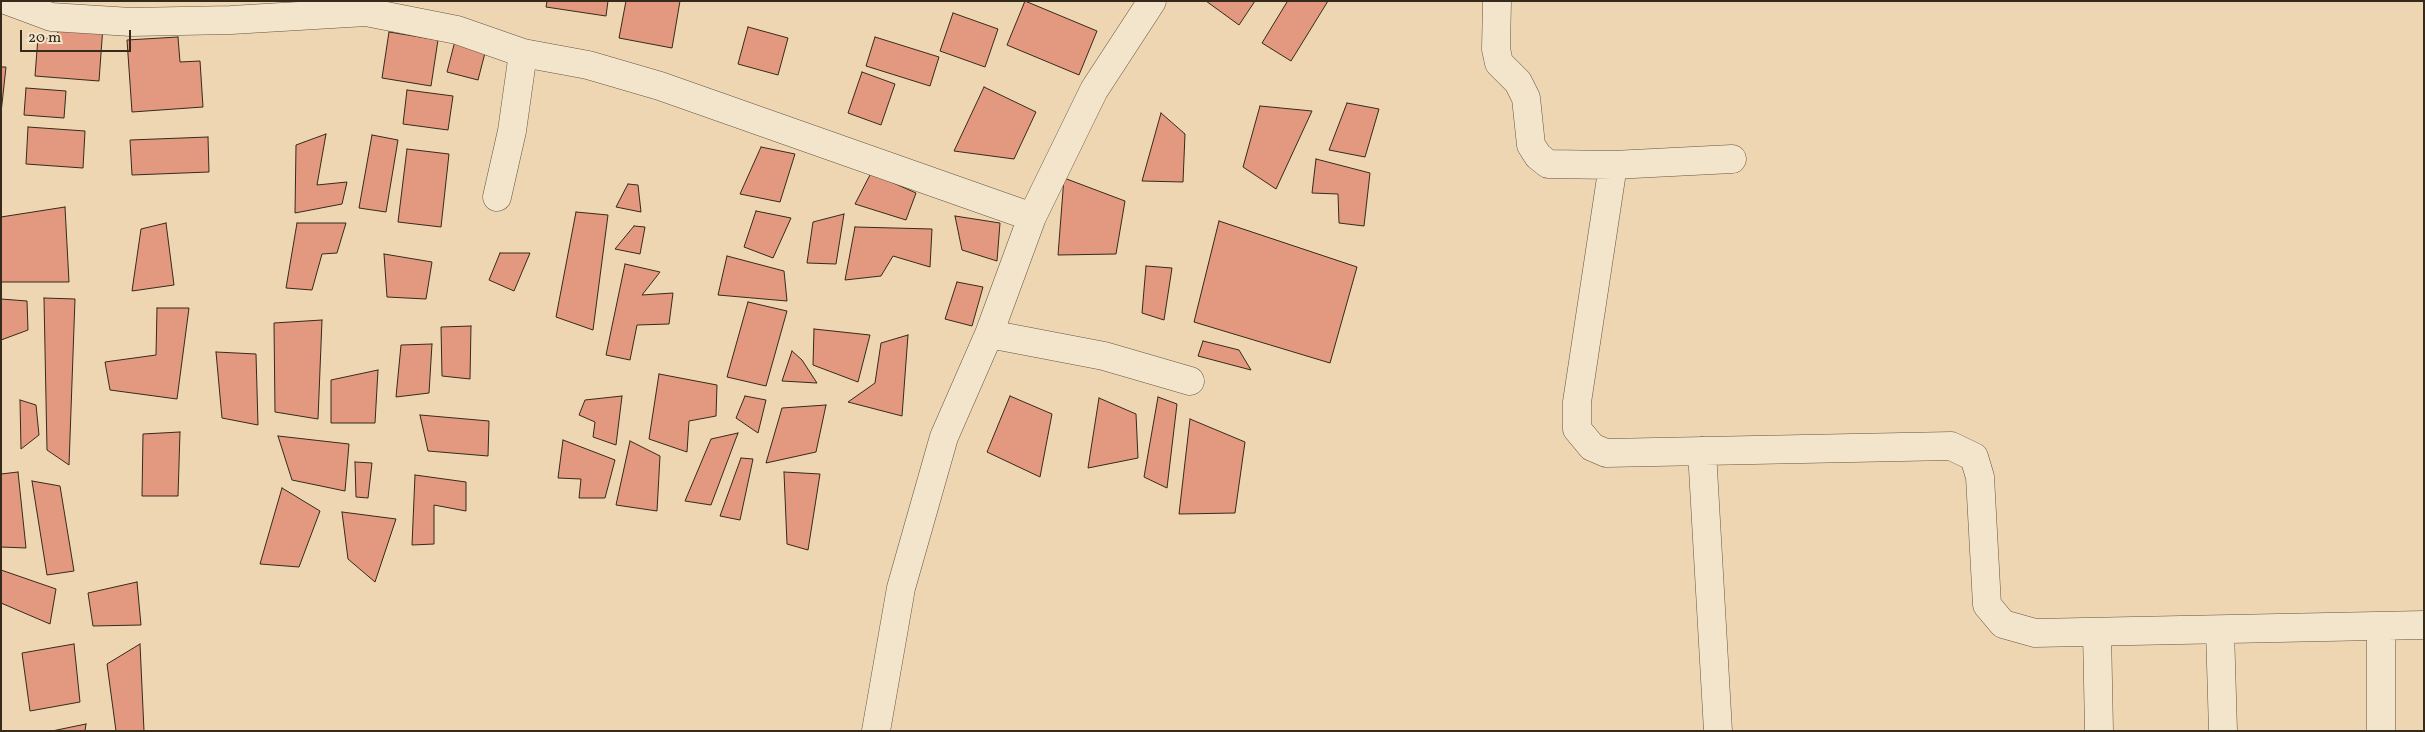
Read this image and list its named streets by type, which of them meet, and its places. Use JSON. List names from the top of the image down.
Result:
{
  "scale_bar": "20 m"
}
